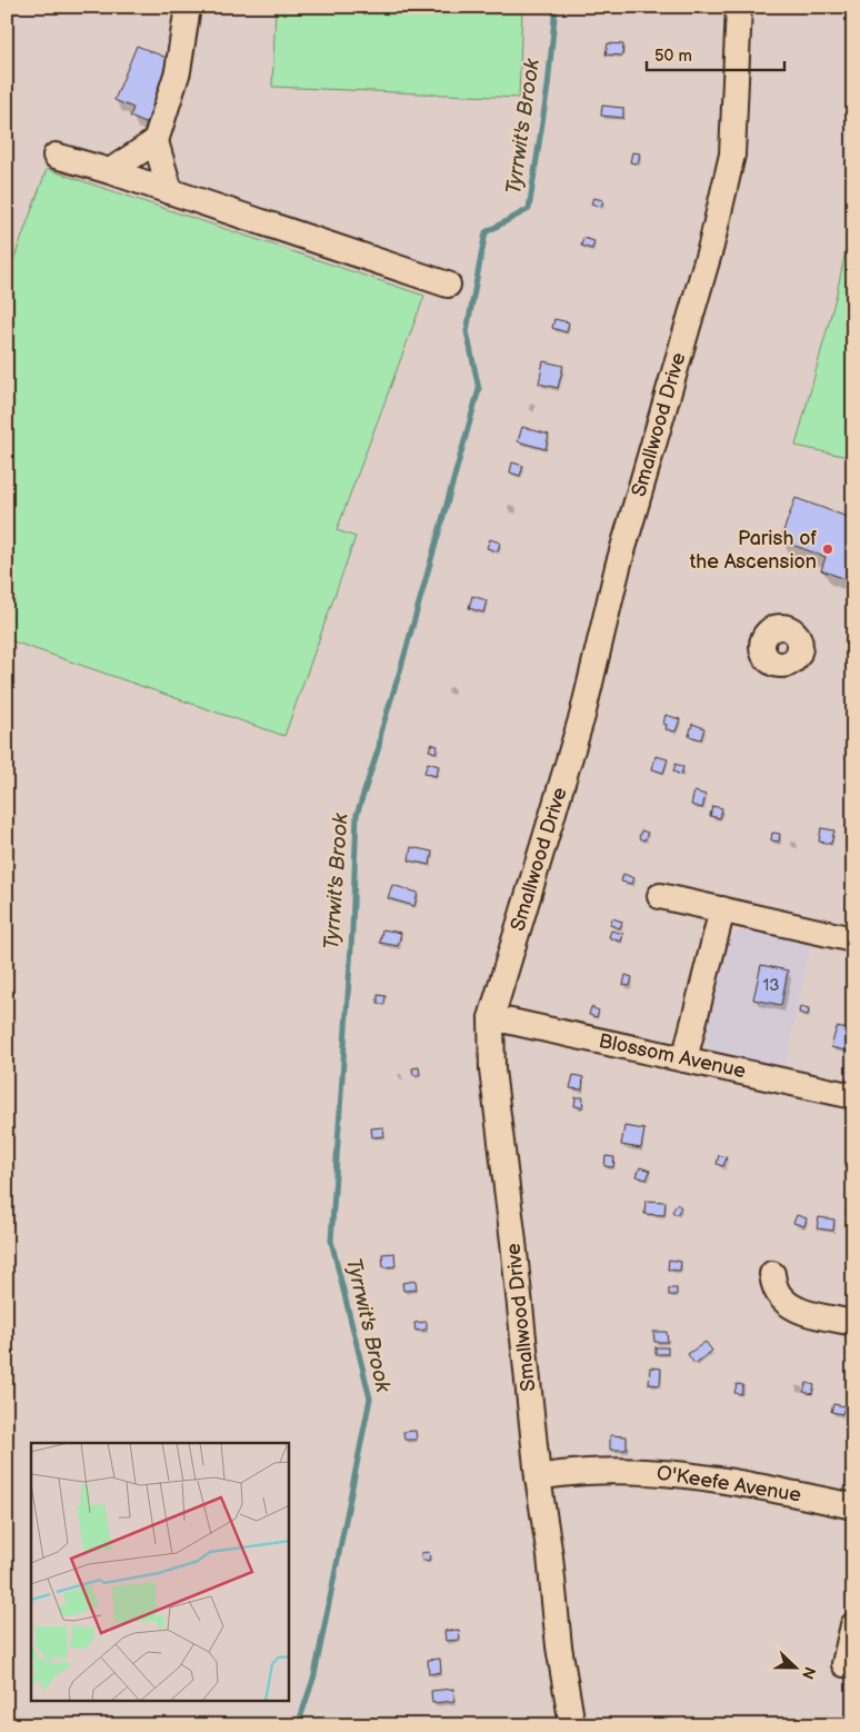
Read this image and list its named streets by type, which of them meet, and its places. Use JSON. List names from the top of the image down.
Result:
{
  "streets": {
    "street": ["Smallwood Drive", "Blossom Avenue", "O'Keefe Avenue"]
  },
  "crossings": [
    ["Smallwood Drive", "Blossom Avenue"],
    ["Smallwood Drive", "O'Keefe Avenue"]
  ],
  "water": ["Tyrrwit's Brook"],
  "places": ["Parish of the Ascension"],
  "house_numbers": ["13"],
  "scale_bar": "50 m",
  "north": "right"
}
